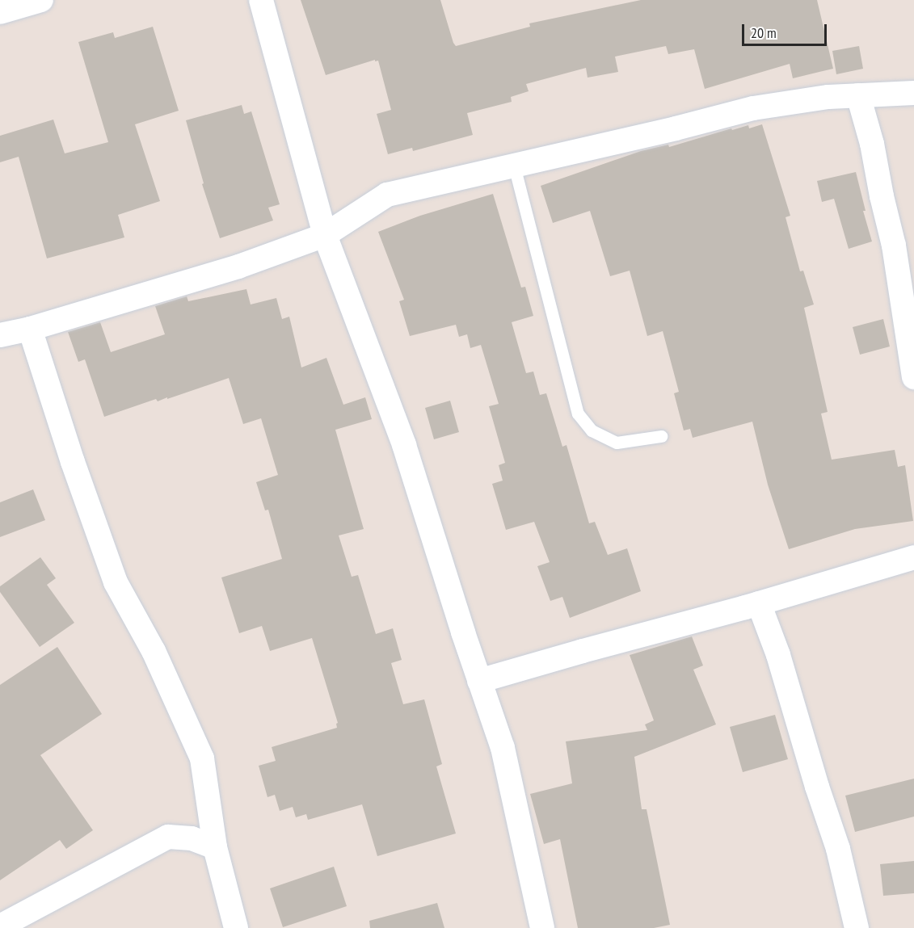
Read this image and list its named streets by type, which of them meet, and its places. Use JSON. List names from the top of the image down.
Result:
{
  "scale_bar": "20 m"
}
